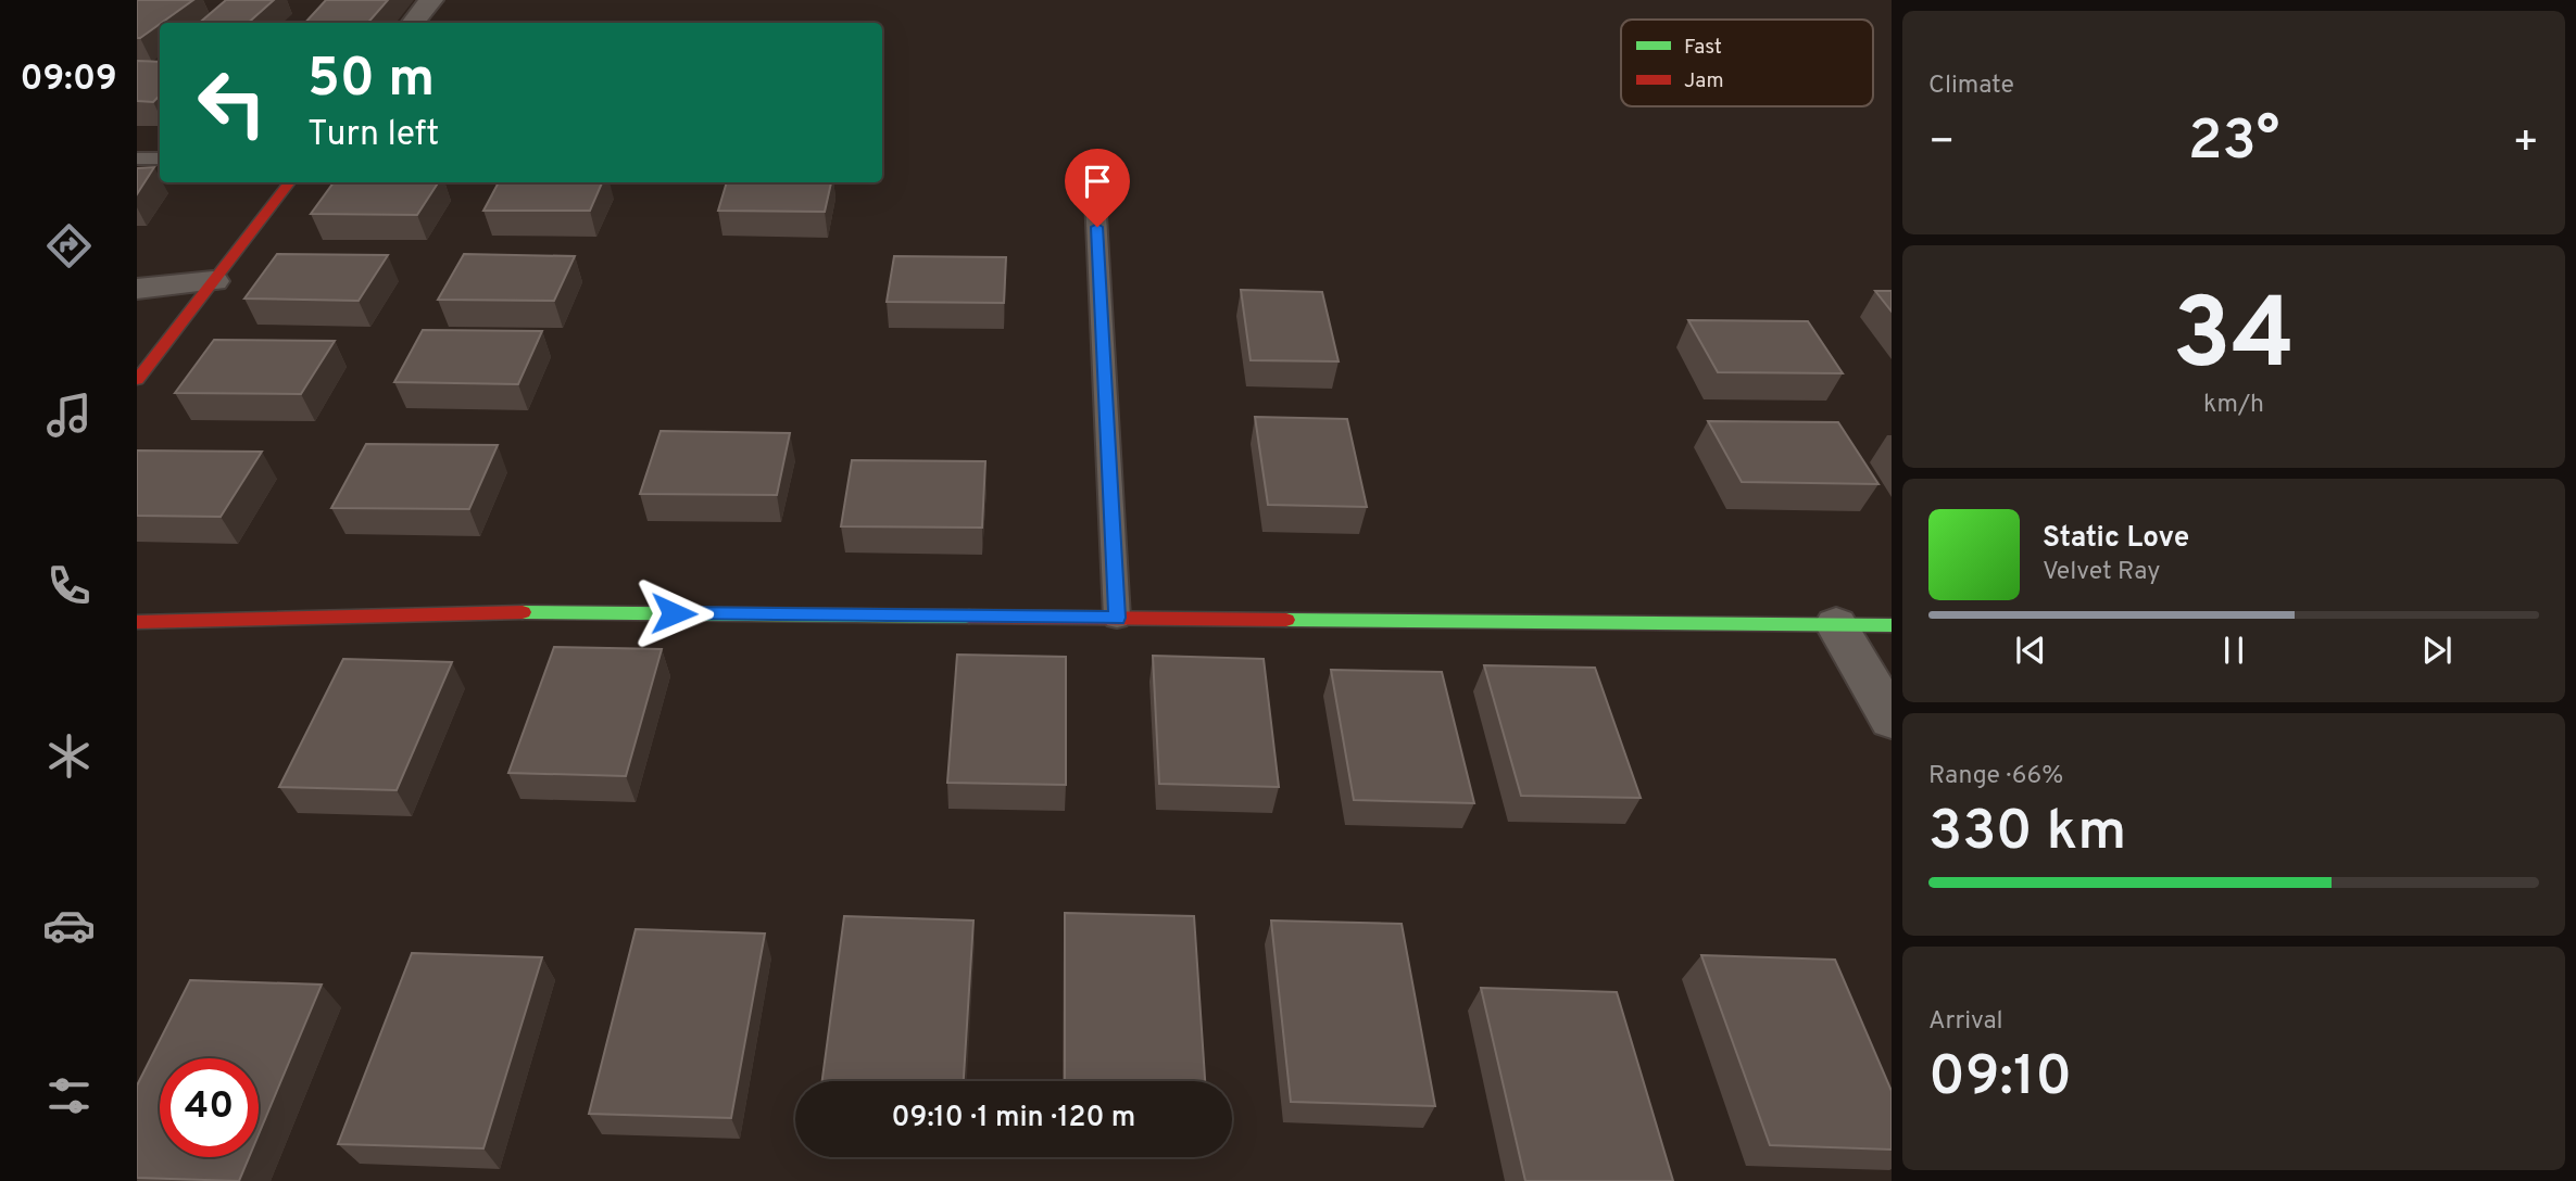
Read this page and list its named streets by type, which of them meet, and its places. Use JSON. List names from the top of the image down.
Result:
{
  "legend": ["Fast", "Jam"],
  "page": {
    "tabs": "09:09",
    "tile": [
      "Climate",
      ["34", "km/h"],
      ["Range · 66%", "330 km"],
      ["Arrival", "09:10"]
    ],
    "turn": ["50 m", "Turn left"],
    "heat": ["−", "23°", "+"],
    "song": ["Static Love", "Velvet Ray"],
    "limit": "40",
    "trip": "09:10 · 1 min · 120 m"
  }
}
